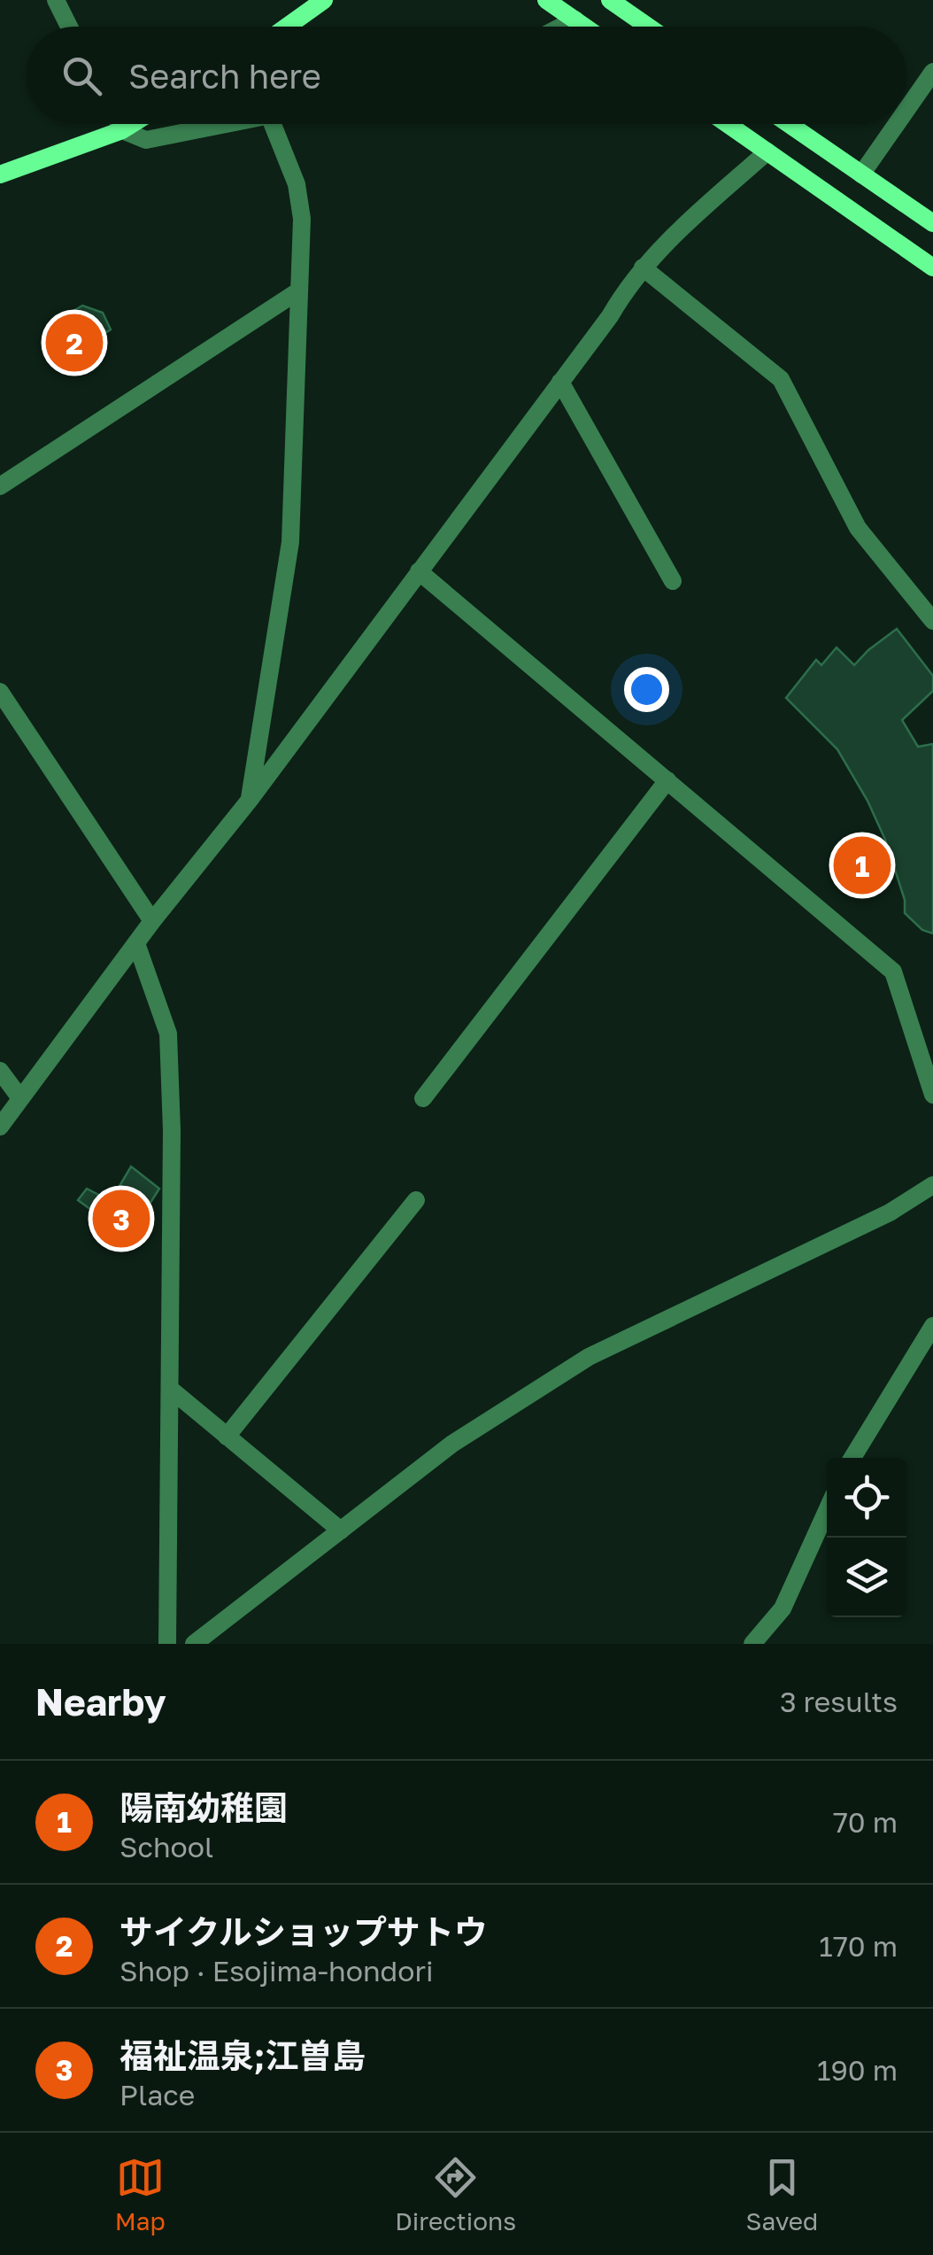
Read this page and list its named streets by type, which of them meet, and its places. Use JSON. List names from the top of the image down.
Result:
{
  "page": {
    "search": "Search here",
    "pins": ["2", "1", "3"],
    "heading": ["Nearby", "3 results"],
    "list": [
      {
        "mark": "1",
        "name": "陽南幼稚園",
        "note": "School",
        "value": "70 m"
      },
      {
        "mark": "2",
        "name": "サイクルショップサトウ",
        "note": "Shop · Esojima-hondori",
        "value": "170 m"
      },
      {
        "mark": "3",
        "name": "福祉温泉;江曽島",
        "note": "Place",
        "value": "190 m"
      }
    ],
    "nav": ["Map", "Directions", "Saved"]
  }
}
